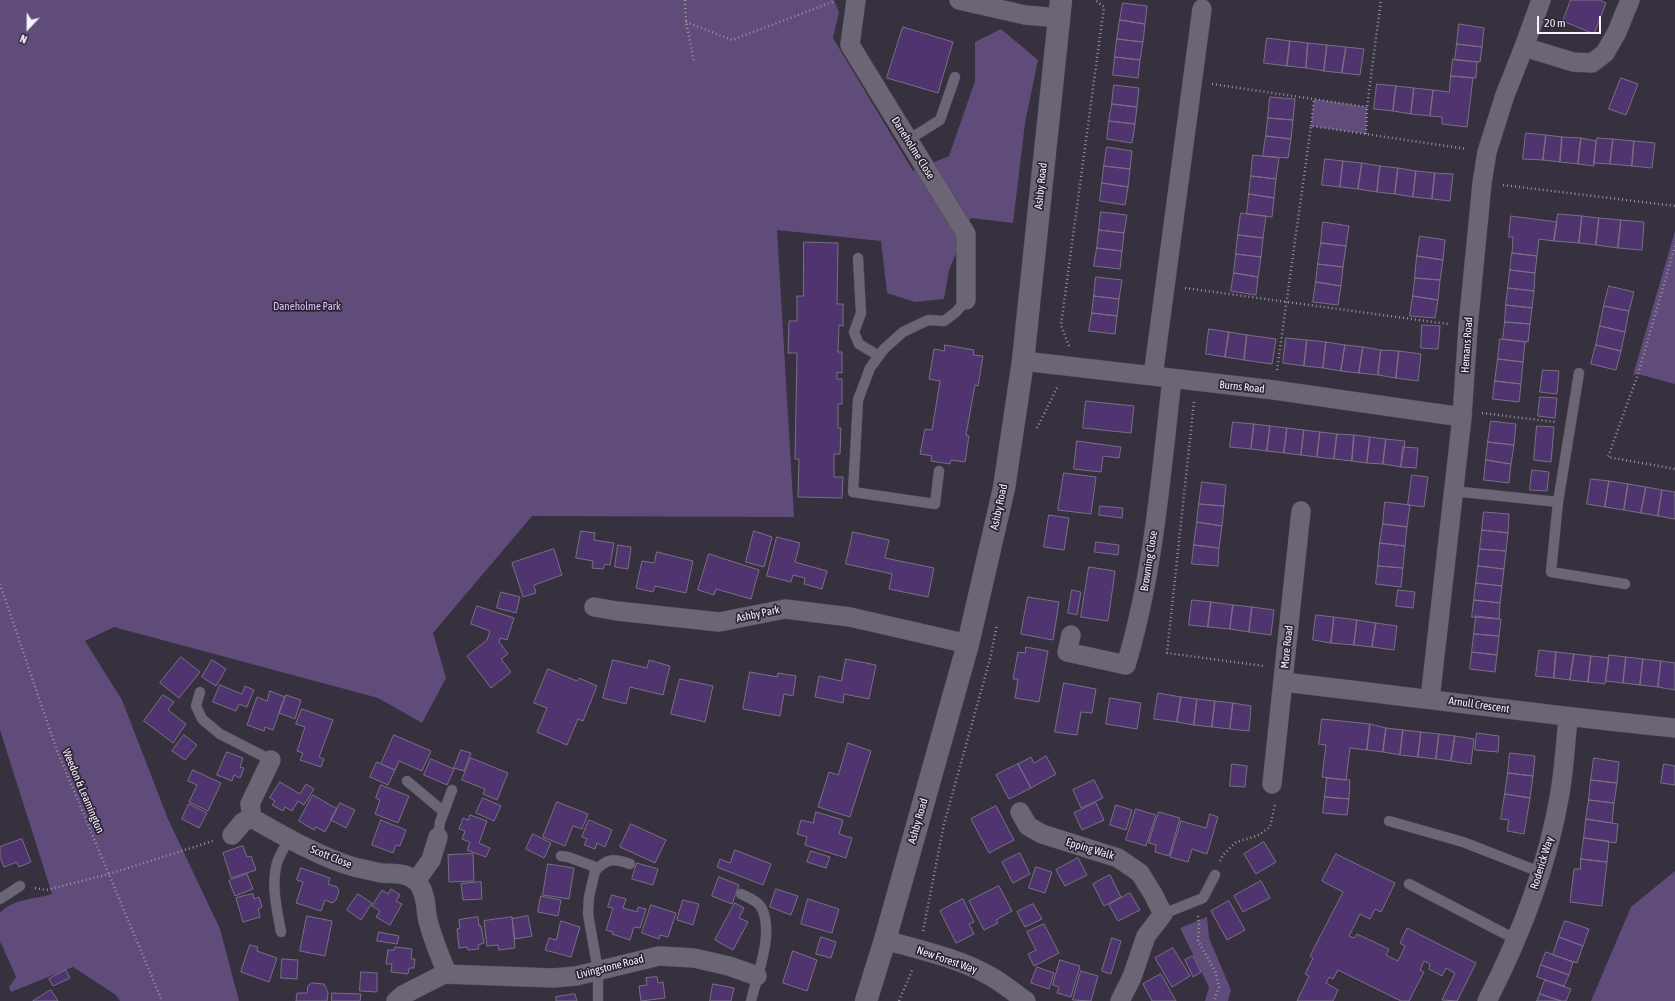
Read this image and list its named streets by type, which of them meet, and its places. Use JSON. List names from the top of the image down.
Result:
{
  "streets": {
    "street": [
      "Daneholme Close",
      "Ashby Road",
      "Hemans Road",
      "Burns Road",
      "Browning Close",
      "Ashby Park",
      "More Road",
      "Arnull Crescent",
      "Epping Walk",
      "Scott Close",
      "Roderick Way",
      "New Forest Way",
      "Livingstone Road"
    ],
    "path": ["Weedon & Leamington"]
  },
  "crossings": [
    ["Ashby Road", "Burns Road"],
    ["Ashby Road", "Ashby Park"],
    ["Ashby Road", "New Forest Way"],
    ["Hemans Road", "Burns Road"],
    ["Hemans Road", "Arnull Crescent"],
    ["Burns Road", "Browning Close"],
    ["More Road", "Arnull Crescent"],
    ["Arnull Crescent", "Roderick Way"]
  ],
  "parks": ["Daneholme Park"],
  "scale_bar": "20 m",
  "north": "bottom"
}
